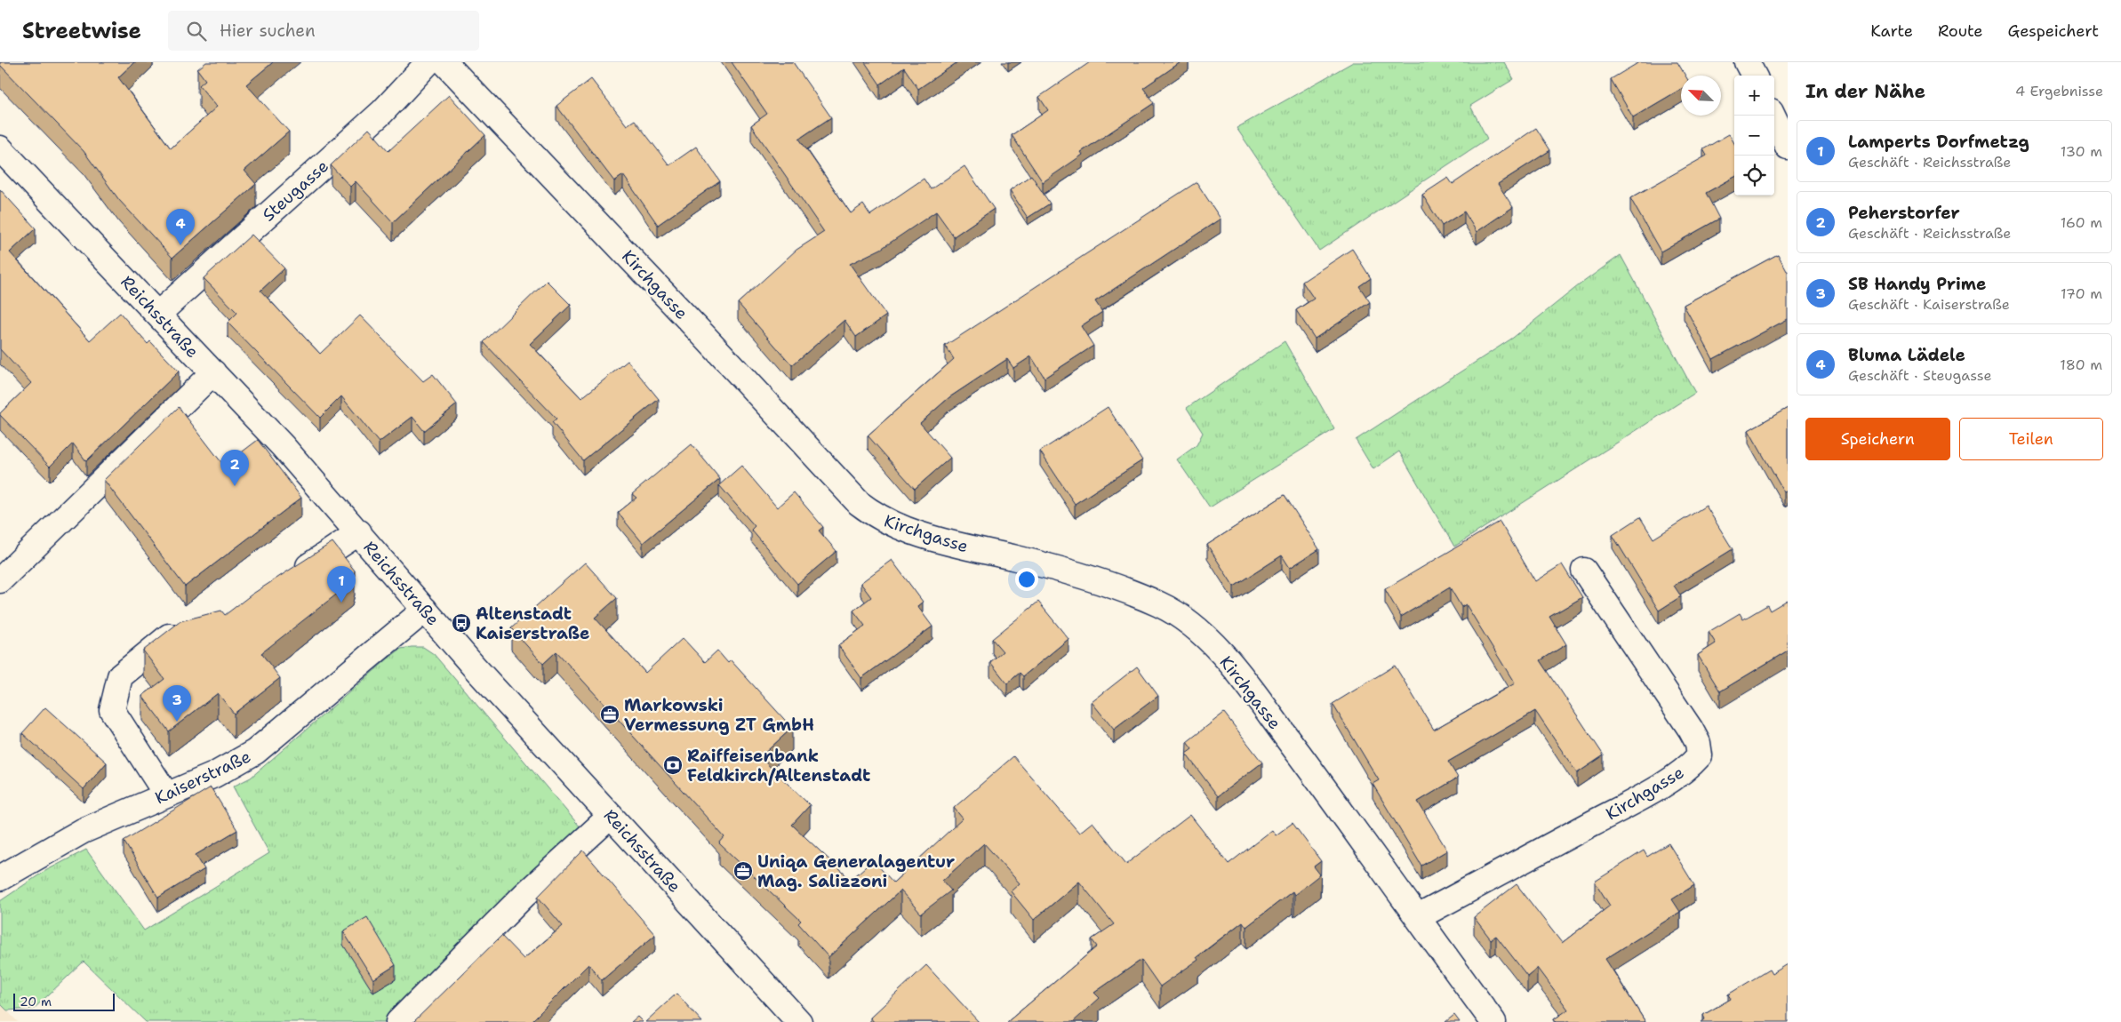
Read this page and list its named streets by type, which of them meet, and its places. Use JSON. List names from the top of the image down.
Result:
{
  "streets": {
    "street": [
      "Steugasse",
      "Kirchgasse",
      "Reichsstraße",
      "Kaiserstraße"
    ]
  },
  "crossings": [
    ["Steugasse", "Reichsstraße"],
    ["Reichsstraße", "Kaiserstraße"]
  ],
  "places": {
    "bus stop": ["Altenstadt Kaiserstraße"],
    "office": ["Markowski Vermessung ZT GmbH", "Uniqa Generalagentur Mag. Salizzoni"],
    "bank": ["Raiffeisenbank Feldkirch/Altenstadt"]
  },
  "scale_bar": "20 m",
  "north": "top left",
  "page": {
    "header": "Streetwise",
    "search": "Hier suchen",
    "nav": ["Karte", "Route", "Gespeichert"],
    "heading": ["In der Nähe", "4 Ergebnisse"],
    "map_buttons": ["+", "−"],
    "list": [
      {
        "mark": "1",
        "name": "Lamperts Dorfmetzg",
        "note": "Geschäft · Reichsstraße",
        "value": "130 m"
      },
      {
        "mark": "2",
        "name": "Peherstorfer",
        "note": "Geschäft · Reichsstraße",
        "value": "160 m"
      },
      {
        "mark": "3",
        "name": "SB Handy Prime",
        "note": "Geschäft · Kaiserstraße",
        "value": "170 m"
      },
      {
        "mark": "4",
        "name": "Bluma Lädele",
        "note": "Geschäft · Steugasse",
        "value": "180 m"
      }
    ],
    "pins": [
      "4",
      "2",
      "1",
      "3"
    ],
    "buttons": ["Speichern", "Teilen"],
    "scale": "20 m"
  }
}
